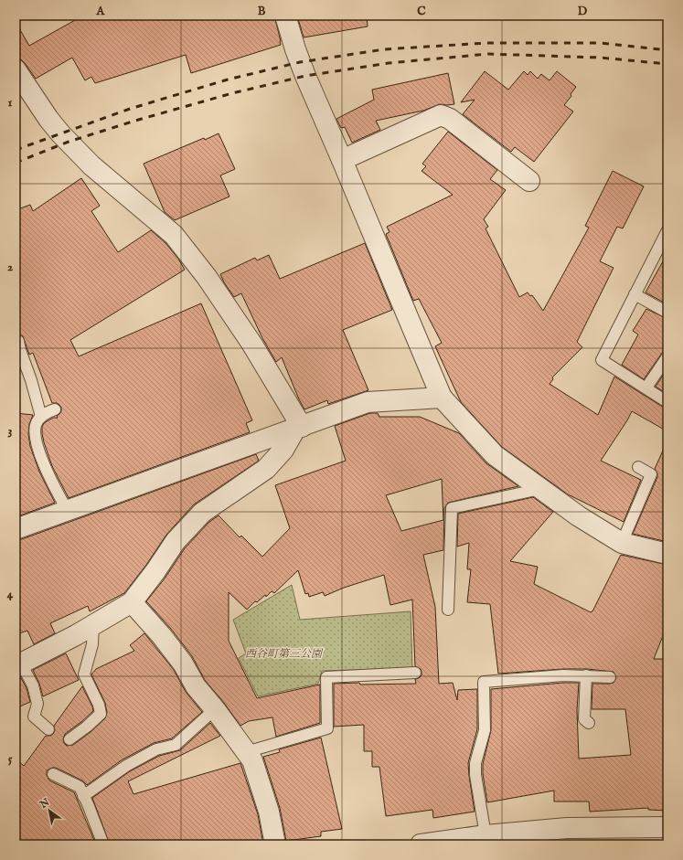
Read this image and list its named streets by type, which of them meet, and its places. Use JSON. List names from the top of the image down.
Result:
{
  "parks": ["西谷町第三公園"],
  "north": "top left",
  "grid": {
    "columns": [
      "A",
      "B",
      "C",
      "D"
    ],
    "rows": [
      "1",
      "2",
      "3",
      "4",
      "5"
    ]
  }
}
